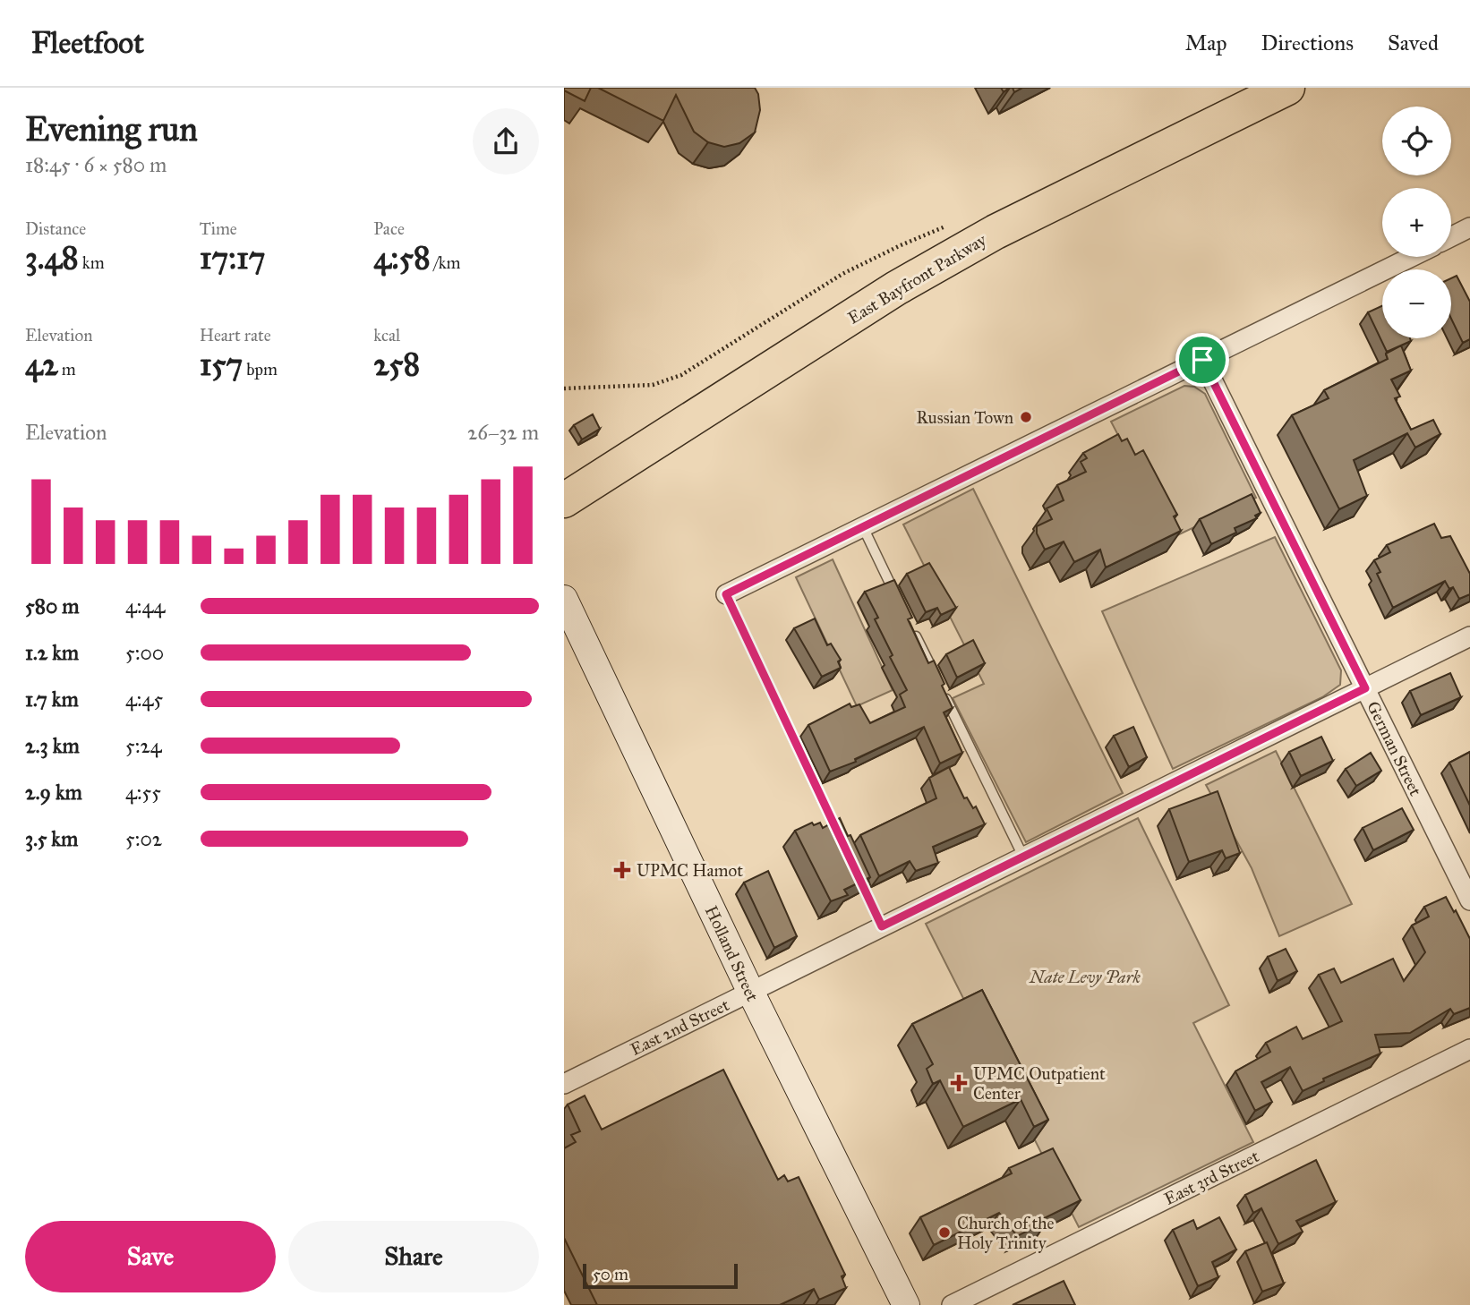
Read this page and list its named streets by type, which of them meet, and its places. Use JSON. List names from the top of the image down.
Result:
{
  "streets": {
    "highway": ["East Bayfront Parkway"],
    "street": [
      "German Street",
      "Holland Street",
      "East 2nd Street",
      "East 3rd Street"
    ]
  },
  "crossings": [
    ["German Street", "East 2nd Street"],
    ["Holland Street", "East 2nd Street"]
  ],
  "parks": ["Nate Levy Park"],
  "places": {
    "other": ["Russian Town", "Church of the Holy Trinity"],
    "health": ["UPMC Hamot", "UPMC Outpatient Center"]
  },
  "scale_bar": "50 m",
  "page": {
    "header": "Fleetfoot",
    "nav": ["Map", "Directions", "Saved"],
    "heading": ["Evening run", "18:45 · 6 × 580 m"],
    "map_buttons": ["+", "−"],
    "stats": [
      ["Distance", "3.48 km"],
      ["Time", "17:17"],
      ["Pace", "4:58 /km"],
      ["Elevation", "42 m"],
      ["Heart rate", "157 bpm"],
      ["kcal", "258"]
    ],
    "chart": ["Elevation", "26–32 m"],
    "list": [
      {
        "name": "580 m",
        "note": "4:44"
      },
      {
        "name": "1.2 km",
        "note": "5:00"
      },
      {
        "name": "1.7 km",
        "note": "4:45"
      },
      {
        "name": "2.3 km",
        "note": "5:24"
      },
      {
        "name": "2.9 km",
        "note": "4:55"
      },
      {
        "name": "3.5 km",
        "note": "5:02"
      }
    ],
    "buttons": ["Save", "Share"],
    "scale": "50 m"
  }
}
